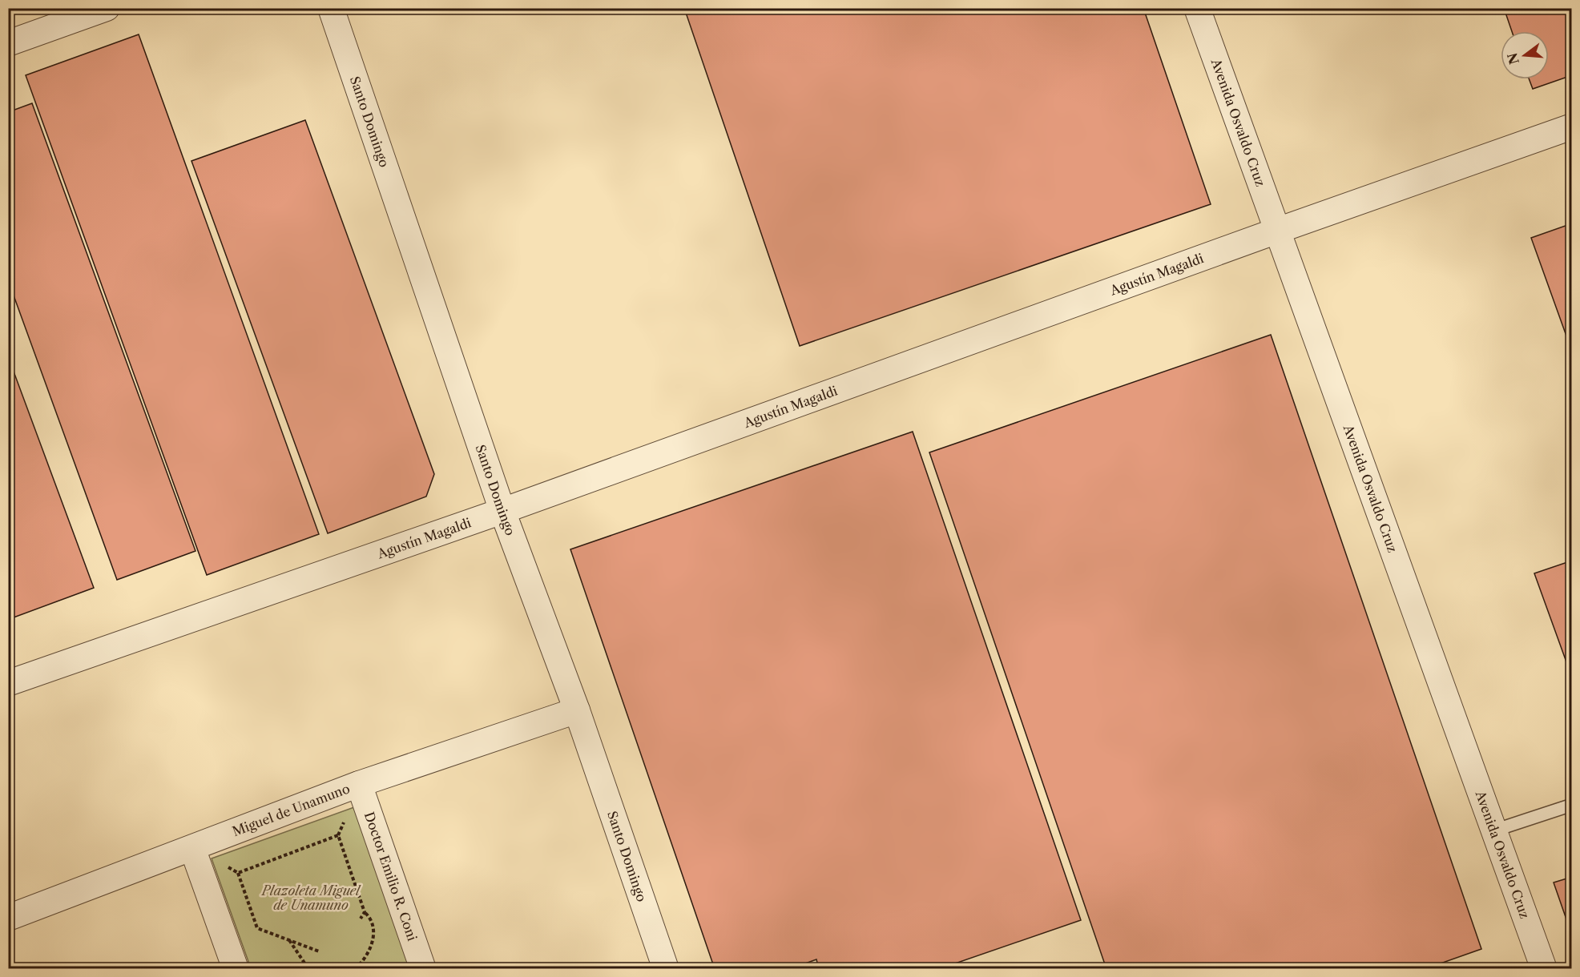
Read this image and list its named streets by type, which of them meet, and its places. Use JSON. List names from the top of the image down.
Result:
{
  "streets": {
    "street": [
      "Santo Domingo",
      "Avenida Osvaldo Cruz",
      "Agustín Magaldi",
      "Miguel de Unamuno",
      "Doctor Emilio R. Coni"
    ]
  },
  "crossings": [
    ["Santo Domingo", "Agustín Magaldi"],
    ["Santo Domingo", "Miguel de Unamuno"],
    ["Avenida Osvaldo Cruz", "Agustín Magaldi"],
    ["Miguel de Unamuno", "Doctor Emilio R. Coni"]
  ],
  "parks": ["Plazoleta Miguel de Unamuno"],
  "north": "left"
}
